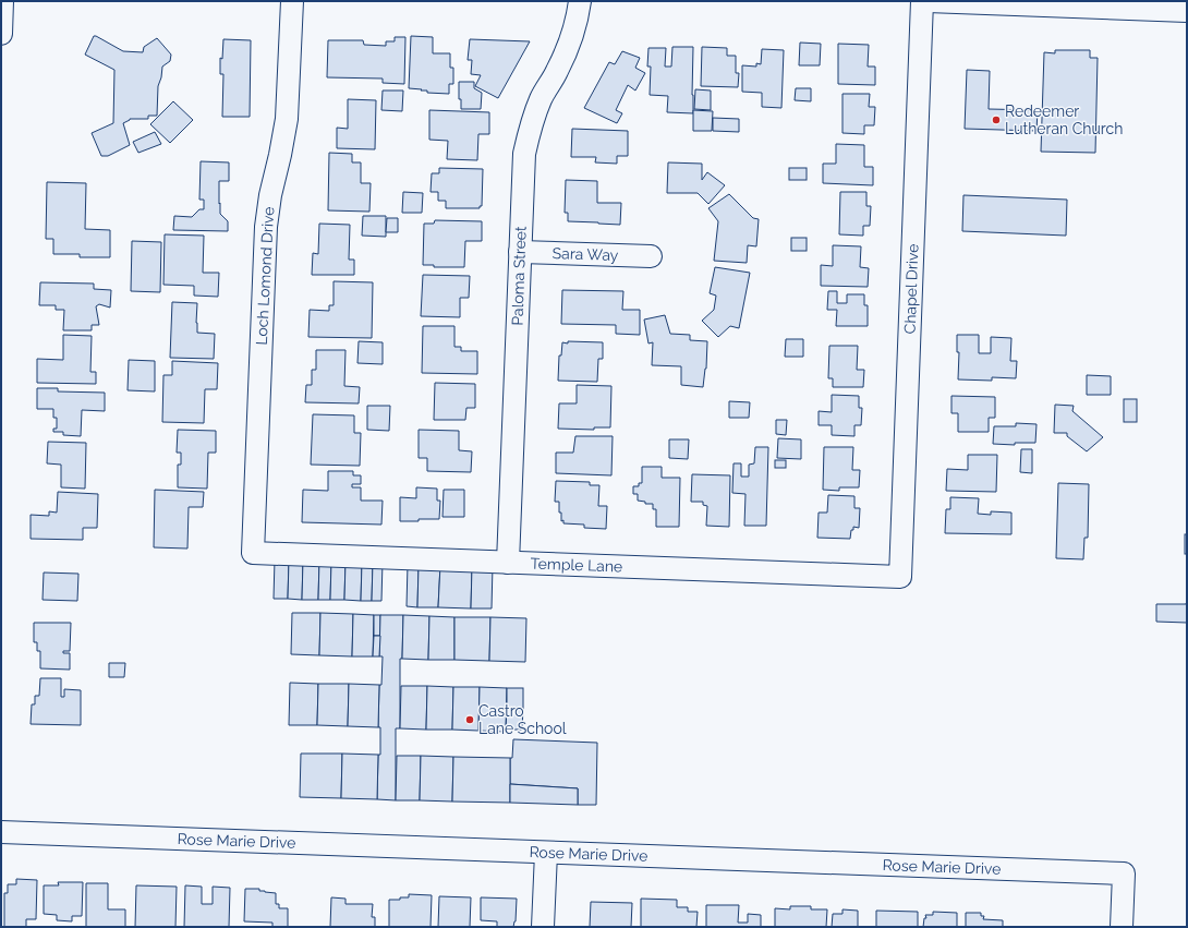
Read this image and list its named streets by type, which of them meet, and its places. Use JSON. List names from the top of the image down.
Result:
{
  "streets": {
    "street": [
      "Sara Way",
      "Loch Lomond Drive",
      "Paloma Street",
      "Chapel Drive",
      "Temple Lane",
      "Rose Marie Drive"
    ]
  },
  "crossings": [
    ["Sara Way", "Paloma Street"],
    ["Loch Lomond Drive", "Temple Lane"],
    ["Paloma Street", "Temple Lane"],
    ["Chapel Drive", "Temple Lane"]
  ],
  "places": ["Redeemer Lutheran Church", "Castro Lane School"]
}
